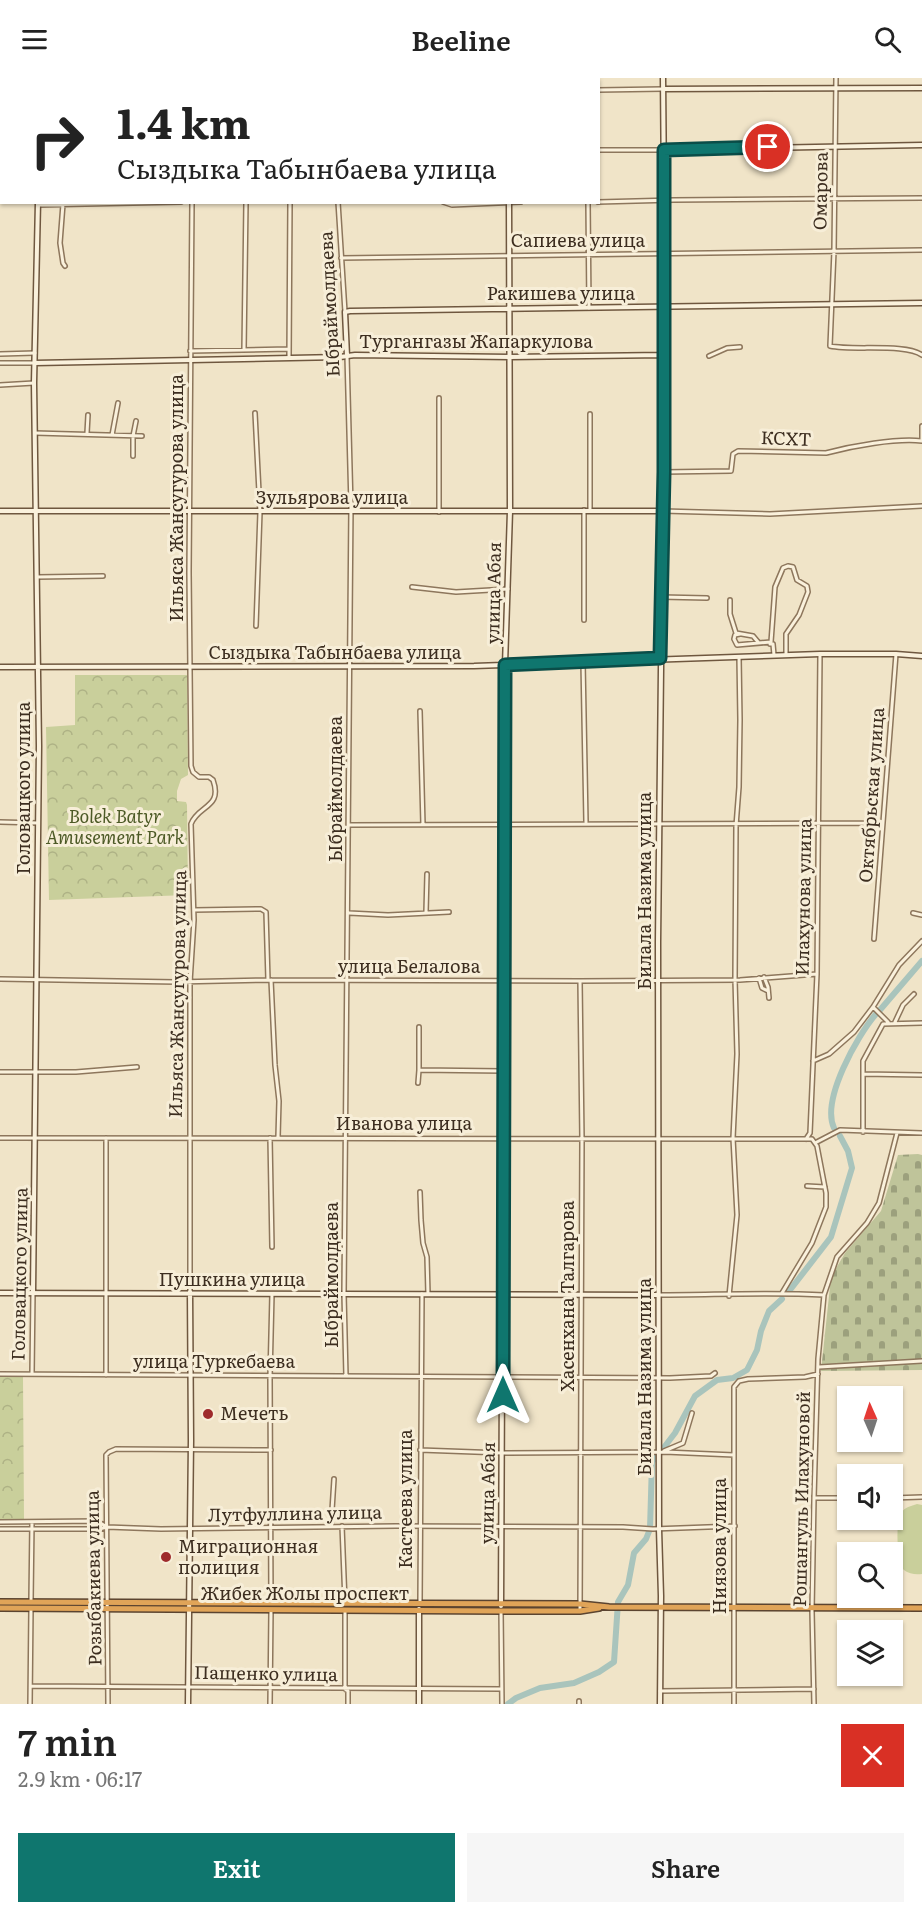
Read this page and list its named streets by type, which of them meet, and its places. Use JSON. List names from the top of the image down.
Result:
{
  "streets": {
    "highway": ["Жибек Жолы проспект"],
    "street": [
      "Омарова",
      "Сапиева улица",
      "Ракишева улица",
      "Ыбраймолдаева",
      "Тургангазы Жапаркулова",
      "КСХТ",
      "Ильяса Жансугурова улица",
      "Зульярова улица",
      "улица Абая",
      "Сыздыка Табынбаева улица",
      "Головацкого улица",
      "Октябрьская улица",
      "Билала Назима улица",
      "Илахунова улица",
      "улица Белалова",
      "Иванова улица",
      "Пушкина улица",
      "Хасенхана Талгарова",
      "улица Туркебаева",
      "Кастеева улица",
      "Рошангуль Илахуновой",
      "Лутфуллина улица",
      "Ниязова улица",
      "Розыбакиева улица",
      "Пащенко улица"
    ]
  },
  "crossings": [
    ["Омарова", "Сапиева улица"],
    ["Омарова", "Ракишева улица"],
    ["Сапиева улица", "Ыбраймолдаева"],
    ["Сапиева улица", "улица Абая"],
    ["Сапиева улица", "Билала Назима улица"],
    ["Ракишева улица", "Ыбраймолдаева"],
    ["Ракишева улица", "улица Абая"],
    ["Ракишева улица", "Билала Назима улица"],
    ["Ыбраймолдаева", "Тургангазы Жапаркулова"],
    ["Ыбраймолдаева", "Зульярова улица"],
    ["Ыбраймолдаева", "Сыздыка Табынбаева улица"],
    ["Ыбраймолдаева", "улица Белалова"],
    ["Ыбраймолдаева", "Иванова улица"],
    ["Ыбраймолдаева", "Пушкина улица"],
    ["Ыбраймолдаева", "улица Туркебаева"],
    ["Тургангазы Жапаркулова", "Ильяса Жансугурова улица"],
    ["Тургангазы Жапаркулова", "улица Абая"],
    ["Тургангазы Жапаркулова", "Головацкого улица"],
    ["Тургангазы Жапаркулова", "Билала Назима улица"],
    ["КСХТ", "Билала Назима улица"],
    ["Ильяса Жансугурова улица", "Зульярова улица"],
    ["Ильяса Жансугурова улица", "Сыздыка Табынбаева улица"],
    ["Ильяса Жансугурова улица", "улица Белалова"],
    ["Ильяса Жансугурова улица", "Иванова улица"],
    ["Ильяса Жансугурова улица", "Пушкина улица"],
    ["Ильяса Жансугурова улица", "улица Туркебаева"],
    ["Ильяса Жансугурова улица", "Лутфуллина улица"],
    ["Ильяса Жансугурова улица", "Розыбакиева улица"],
    ["Ильяса Жансугурова улица", "Жибек Жолы проспект"],
    ["Ильяса Жансугурова улица", "Пащенко улица"],
    ["Зульярова улица", "улица Абая"],
    ["Зульярова улица", "Головацкого улица"],
    ["Зульярова улица", "Билала Назима улица"],
    ["улица Абая", "Сыздыка Табынбаева улица"],
    ["улица Абая", "улица Белалова"],
    ["улица Абая", "Иванова улица"],
    ["улица Абая", "Пушкина улица"],
    ["улица Абая", "улица Туркебаева"],
    ["улица Абая", "Лутфуллина улица"],
    ["улица Абая", "Жибек Жолы проспект"],
    ["улица Абая", "Пащенко улица"],
    ["Сыздыка Табынбаева улица", "Головацкого улица"],
    ["Сыздыка Табынбаева улица", "Октябрьская улица"],
    ["Сыздыка Табынбаева улица", "Билала Назима улица"],
    ["Сыздыка Табынбаева улица", "Илахунова улица"],
    ["Головацкого улица", "улица Белалова"],
    ["Головацкого улица", "Иванова улица"],
    ["Головацкого улица", "Пушкина улица"],
    ["Головацкого улица", "улица Туркебаева"],
    ["Билала Назима улица", "улица Белалова"],
    ["Билала Назима улица", "Иванова улица"],
    ["Билала Назима улица", "Пушкина улица"],
    ["Билала Назима улица", "улица Туркебаева"],
    ["Билала Назима улица", "Лутфуллина улица"],
    ["Билала Назима улица", "Жибек Жолы проспект"],
    ["Илахунова улица", "улица Белалова"],
    ["Илахунова улица", "Иванова улица"],
    ["улица Белалова", "Хасенхана Талгарова"],
    ["Иванова улица", "Хасенхана Талгарова"],
    ["Пушкина улица", "Хасенхана Талгарова"],
    ["Пушкина улица", "Кастеева улица"],
    ["Пушкина улица", "Рошангуль Илахуновой"],
    ["Хасенхана Талгарова", "улица Туркебаева"],
    ["Хасенхана Талгарова", "Лутфуллина улица"],
    ["Хасенхана Талгарова", "Жибек Жолы проспект"],
    ["улица Туркебаева", "Кастеева улица"],
    ["Кастеева улица", "Лутфуллина улица"],
    ["Кастеева улица", "Жибек Жолы проспект"],
    ["Кастеева улица", "Пащенко улица"],
    ["Рошангуль Илахуновой", "Ниязова улица"],
    ["Рошангуль Илахуновой", "Жибек Жолы проспект"],
    ["Лутфуллина улица", "Ниязова улица"],
    ["Лутфуллина улица", "Розыбакиева улица"],
    ["Ниязова улица", "Жибек Жолы проспект"],
    ["Розыбакиева улица", "Жибек Жолы проспект"],
    ["Розыбакиева улица", "Пащенко улица"]
  ],
  "parks": ["Bolek Batyr Amusement Park"],
  "places": ["Мечеть", "Миграционная полиция"],
  "north": "top",
  "page": {
    "header": "Beeline",
    "turn": ["1.4 km", "Сыздыка Табынбаева улица"],
    "heading": ["7 min", "2.9 km · 06:17"],
    "buttons": ["Exit", "Share"]
  }
}
